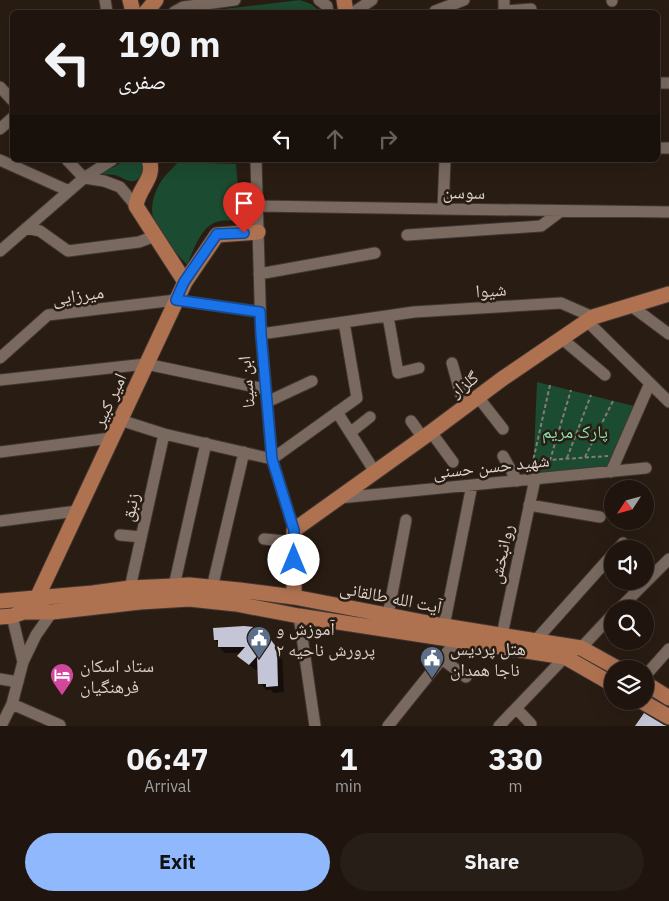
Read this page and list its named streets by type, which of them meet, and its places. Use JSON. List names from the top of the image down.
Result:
{
  "streets": {
    "main road": [
      "ابن سینا",
      "گلزار",
      "امیر کبیر",
      "آیت الله طالقانی"
    ],
    "street": [
      "سوسن",
      "شیوا",
      "میرزایی",
      "شهید حسن حسنی",
      "زنبق",
      "روانبخش"
    ]
  },
  "crossings": [
    ["سوسن", "ابن سینا"],
    ["شیوا", "ابن سینا"],
    ["شیوا", "گلزار"],
    ["میرزایی", "ابن سینا"],
    ["میرزایی", "امیر کبیر"],
    ["ابن سینا", "گلزار"],
    ["ابن سینا", "امیر کبیر"],
    ["ابن سینا", "آیت الله طالقانی"],
    ["گلزار", "شهید حسن حسنی"],
    ["امیر کبیر", "آیت الله طالقانی"],
    ["شهید حسن حسنی", "روانبخش"],
    ["زنبق", "آیت الله طالقانی"],
    ["روانبخش", "آیت الله طالقانی"]
  ],
  "parks": ["پارک مریم"],
  "places": {
    "public building": ["آموزش و پرورش ناحیه ۲", "هتل پردیس ناجا همدان"],
    "hotel": ["ستاد اسکان فرهنگیان"]
  },
  "north": "bottom left",
  "page": {
    "turn": ["190 m", "صفری"],
    "eta": [
      "06:47",
      "Arrival",
      "1",
      "min",
      "330",
      "m"
    ],
    "buttons": ["Exit", "Share"]
  }
}
